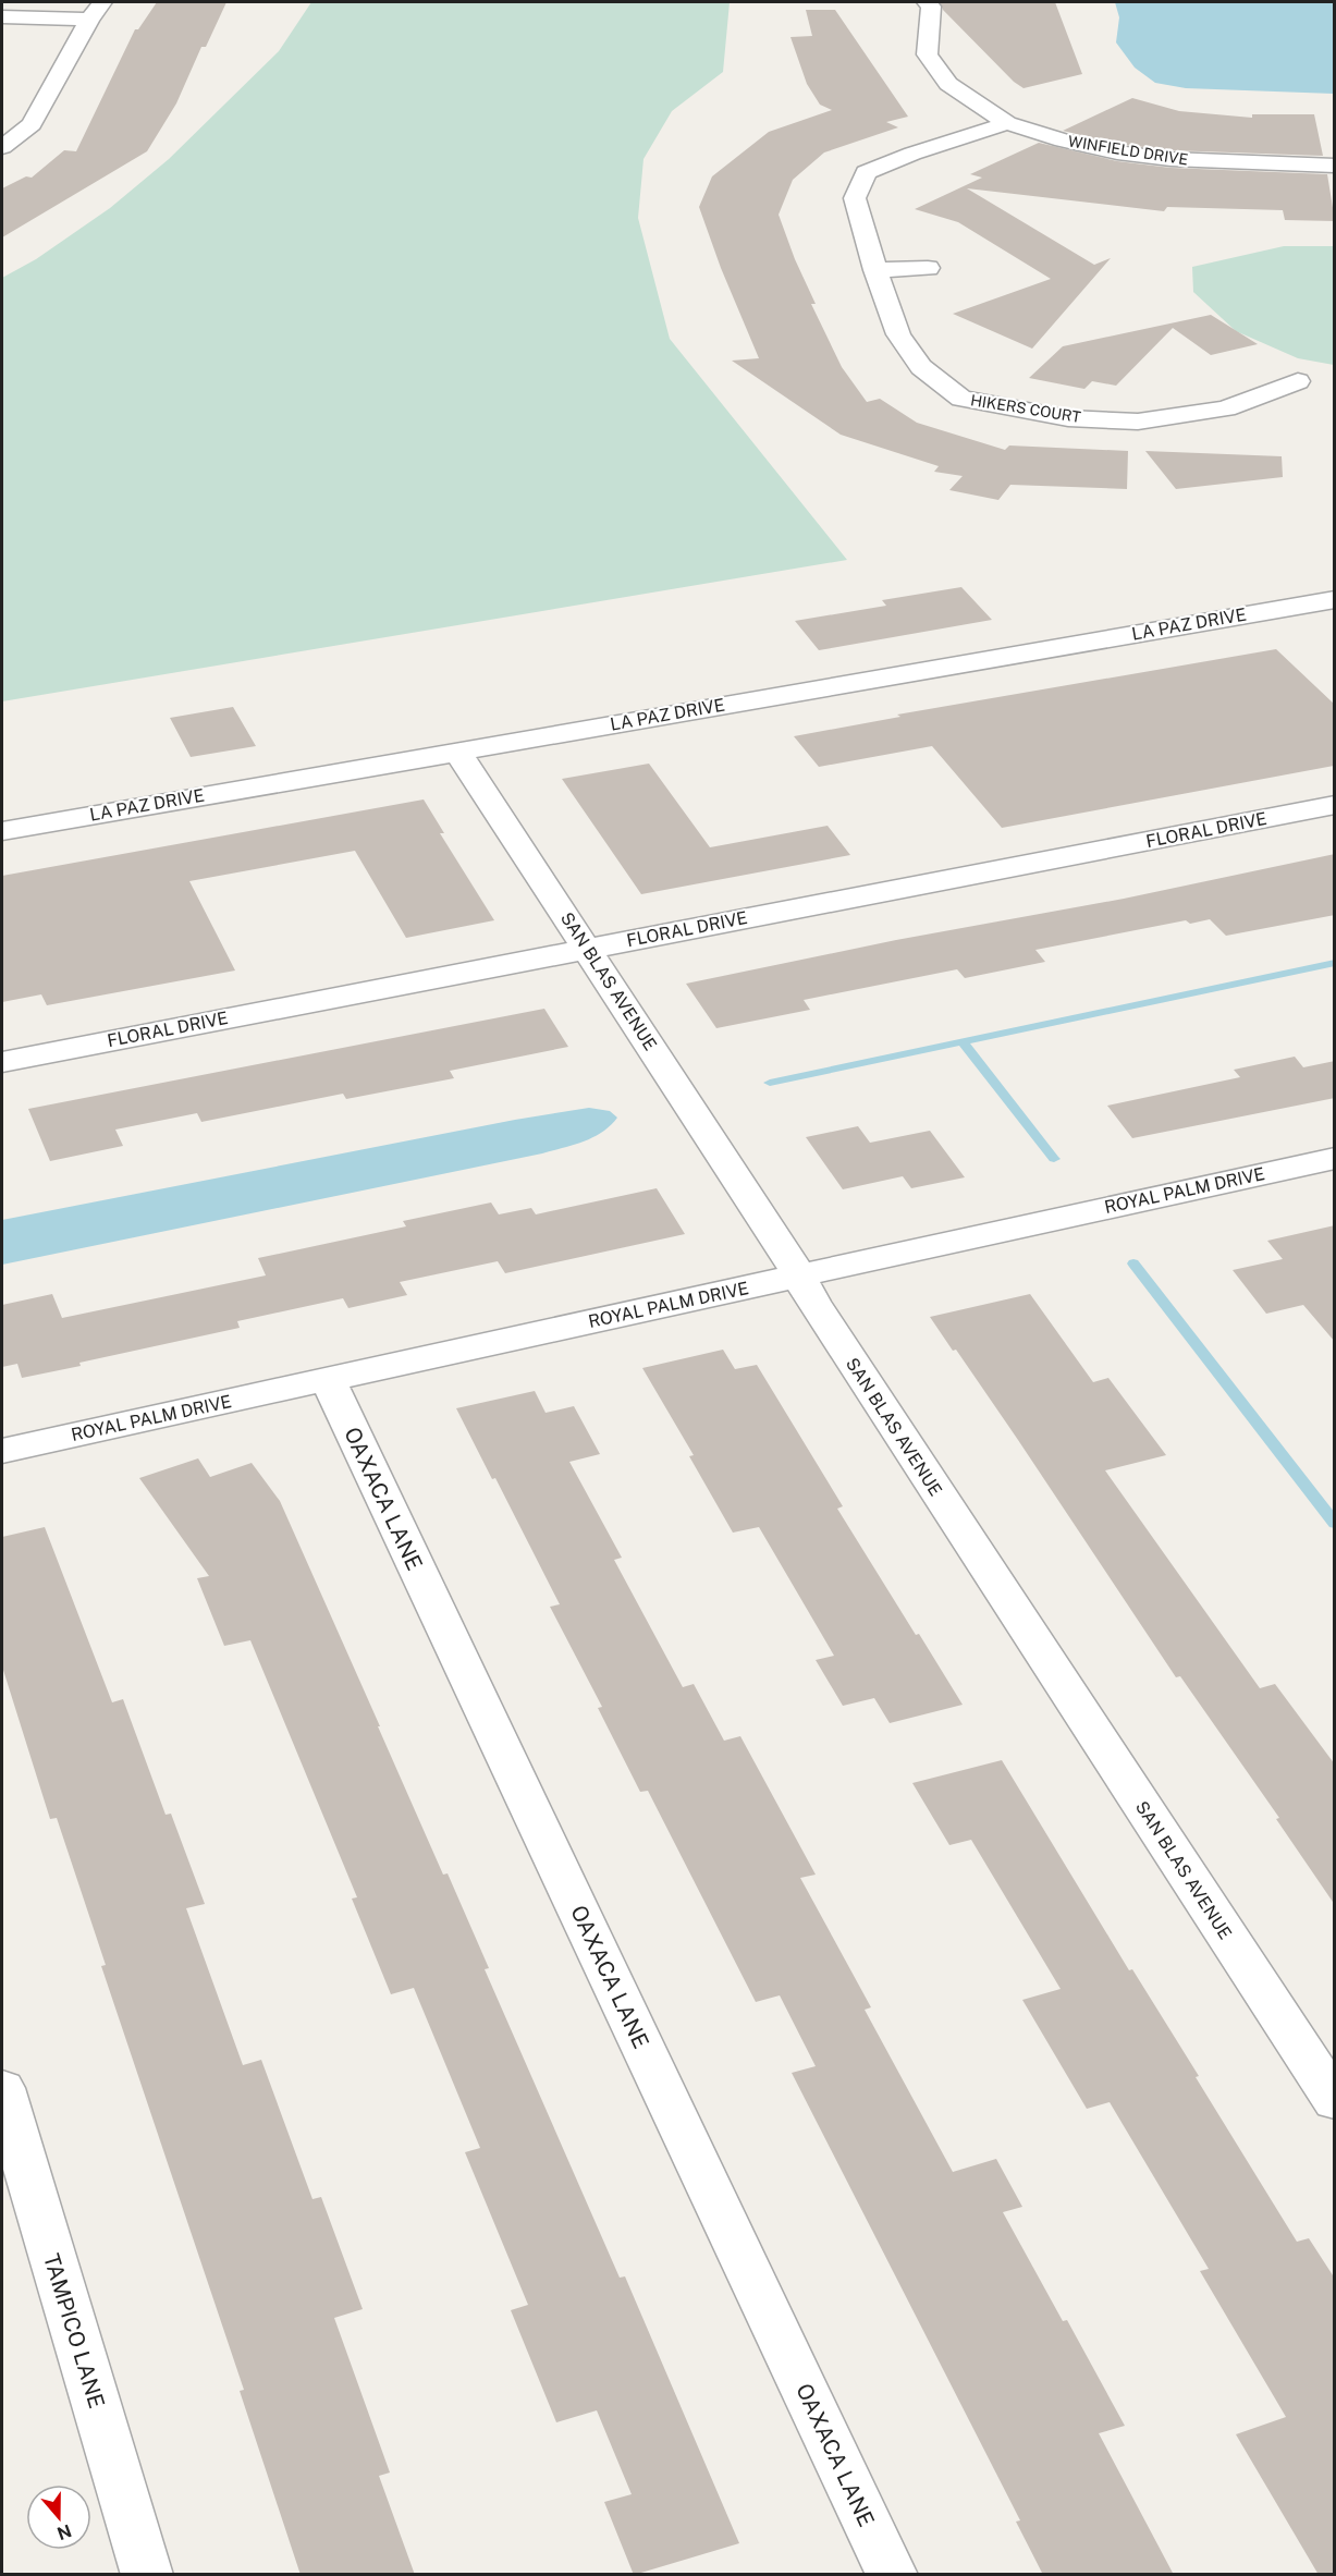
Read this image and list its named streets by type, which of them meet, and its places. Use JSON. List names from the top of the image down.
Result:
{
  "streets": {
    "street": [
      "WINFIELD DRIVE",
      "HIKERS COURT",
      "LA PAZ DRIVE",
      "FLORAL DRIVE",
      "SAN BLAS AVENUE",
      "ROYAL PALM DRIVE",
      "OAXACA LANE",
      "TAMPICO LANE"
    ]
  },
  "crossings": [
    ["WINFIELD DRIVE", "HIKERS COURT"],
    ["LA PAZ DRIVE", "SAN BLAS AVENUE"],
    ["FLORAL DRIVE", "SAN BLAS AVENUE"],
    ["SAN BLAS AVENUE", "ROYAL PALM DRIVE"],
    ["ROYAL PALM DRIVE", "OAXACA LANE"]
  ],
  "north": "bottom"
}
